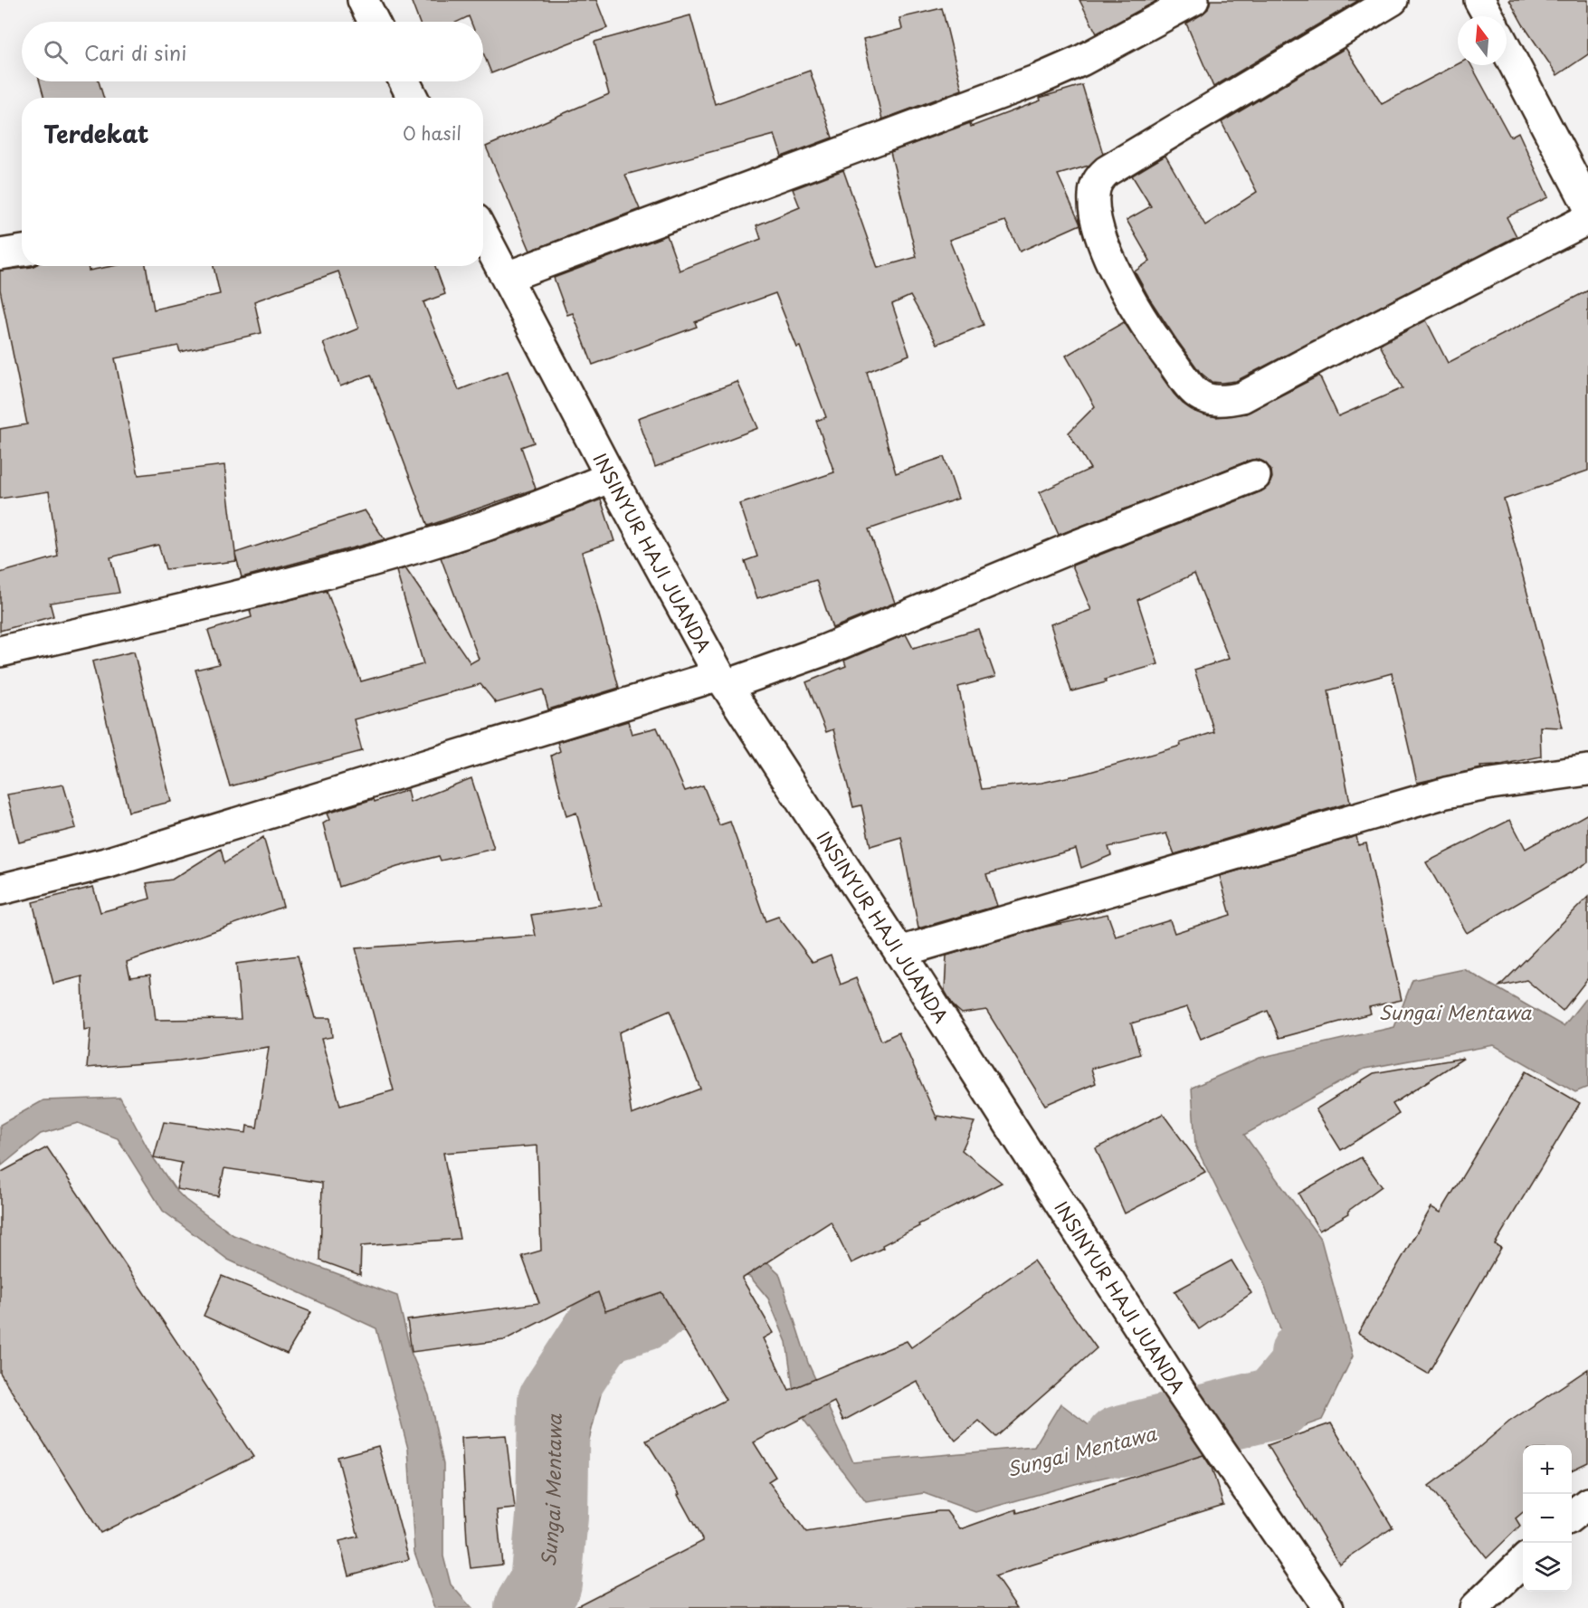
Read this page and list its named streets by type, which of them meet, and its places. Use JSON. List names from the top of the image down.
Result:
{
  "streets": {
    "street": ["INSINYUR HAJI JUANDA"]
  },
  "water": ["Sungai Mentawa"],
  "north": "top",
  "page": {
    "search": "Cari di sini",
    "heading": ["Terdekat", "0 hasil"],
    "map_buttons": ["+", "−"]
  }
}
